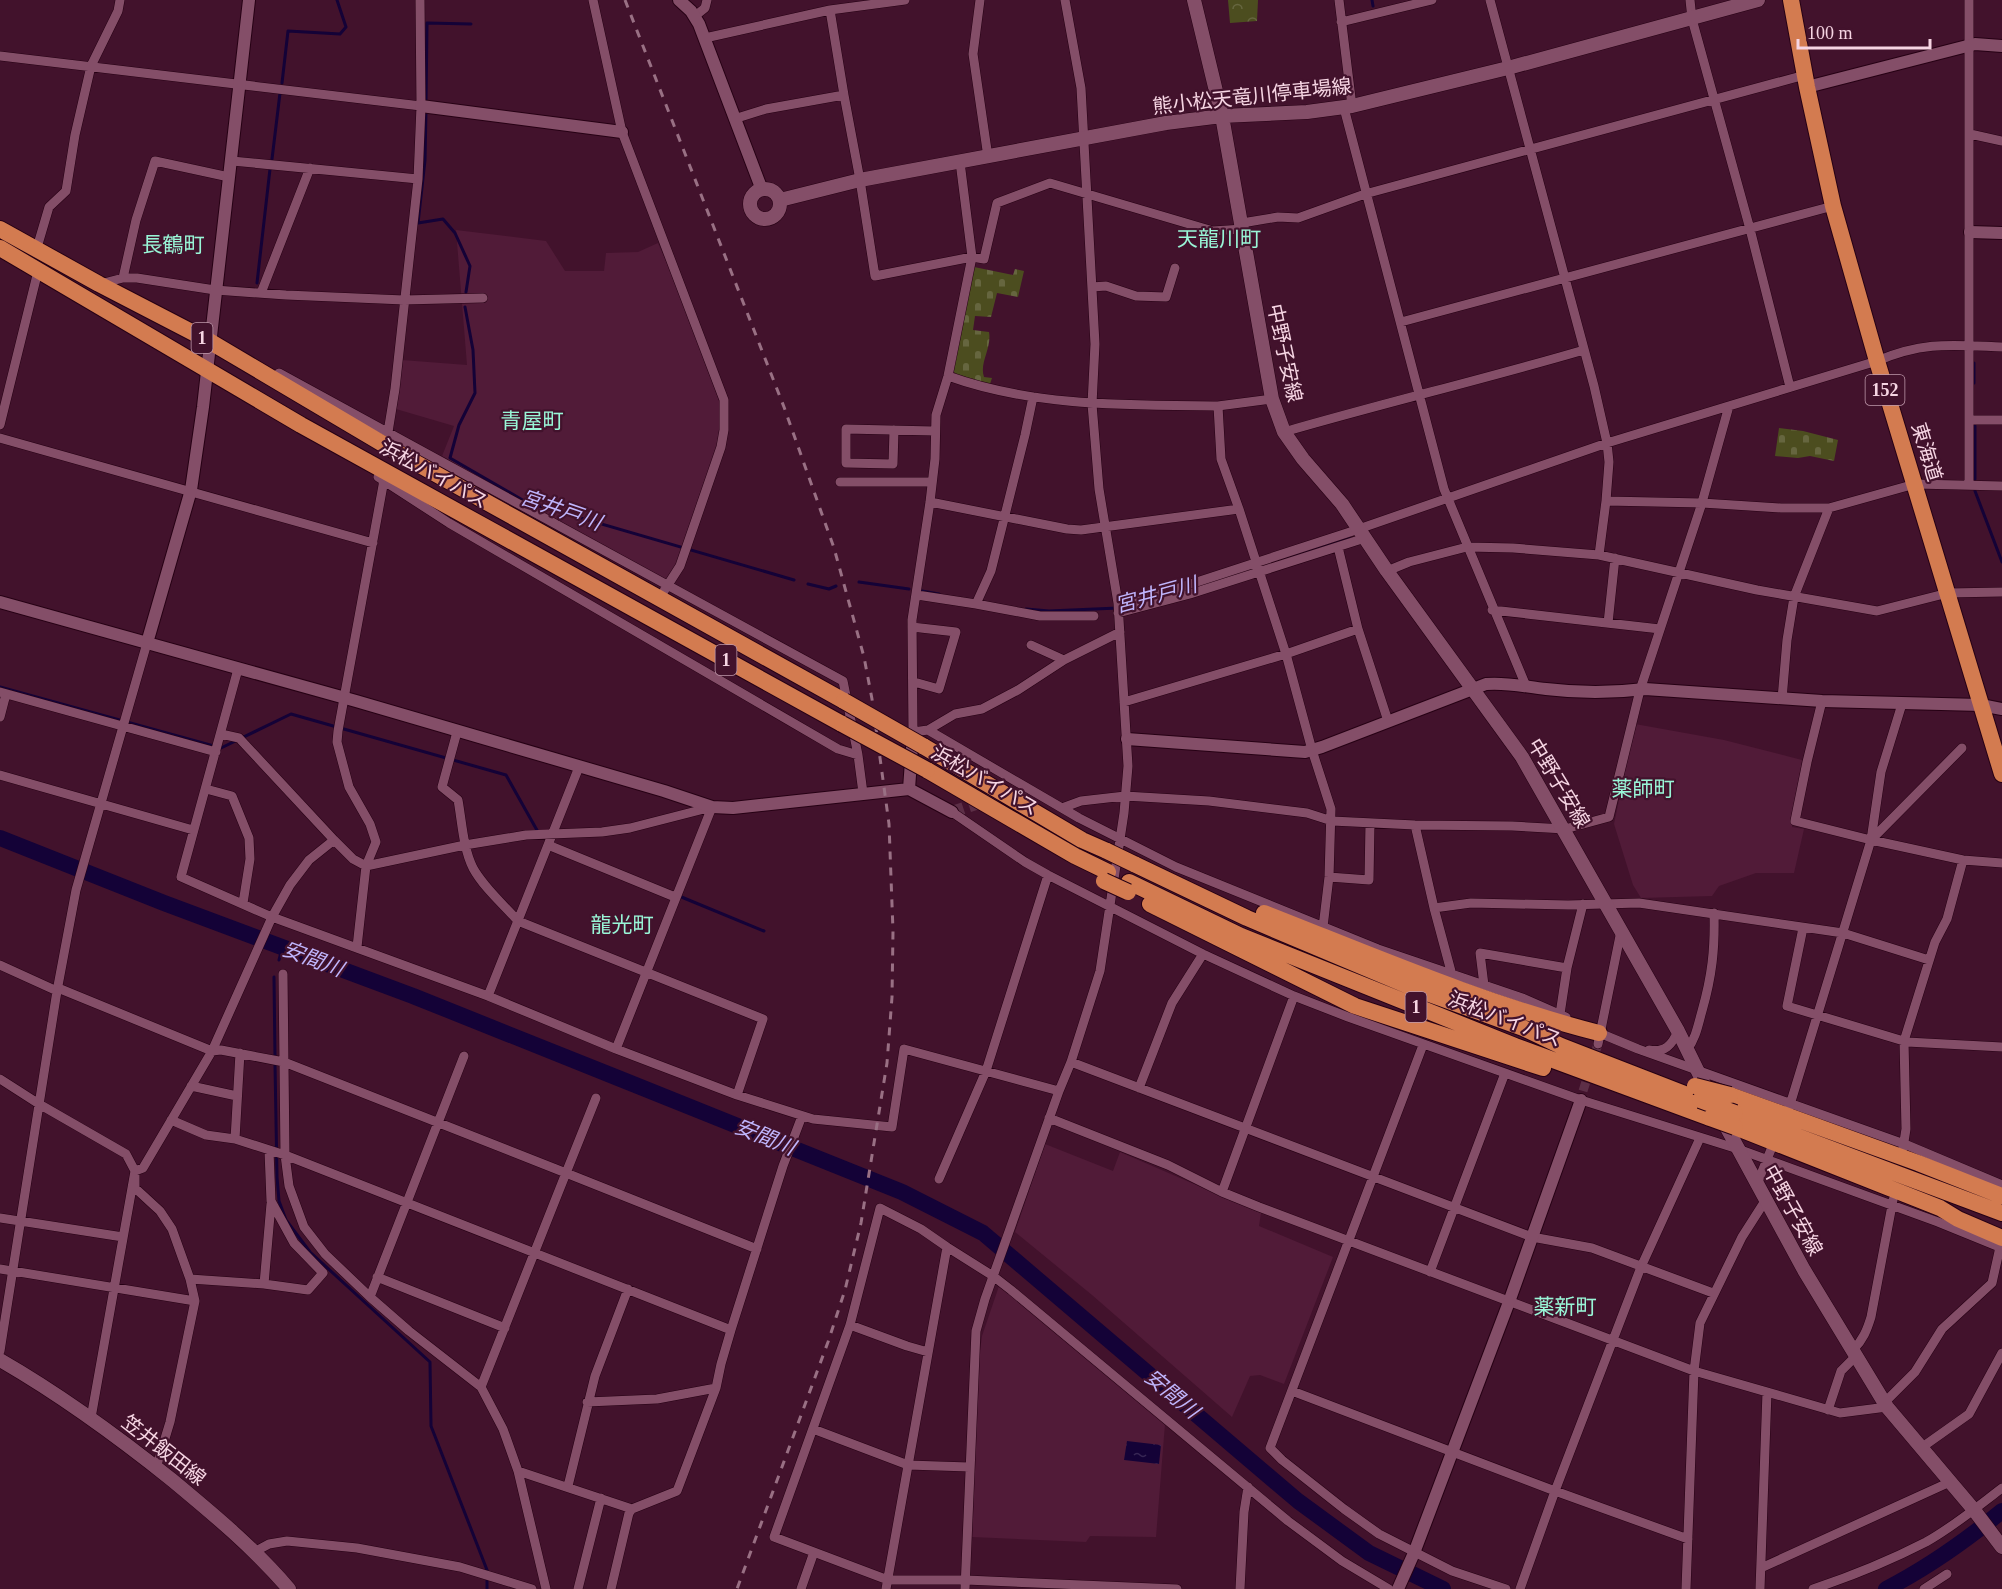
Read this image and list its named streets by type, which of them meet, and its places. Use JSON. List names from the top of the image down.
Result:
{
  "streets": {
    "highway": [
      "1",
      "152",
      "東海道",
      "浜松バイパス"
    ],
    "main road": ["熊小松天竜川停車場線", "中野子安線", "笠井飯田線"]
  },
  "crossings": [
    ["熊小松天竜川停車場線", "中野子安線"],
    ["1", "中野子安線"],
    ["1", "浜松バイパス"],
    ["中野子安線", "浜松バイパス"]
  ],
  "districts": [
    "天龍川町",
    "長鶴町",
    "青屋町",
    "薬師町",
    "龍光町",
    "薬新町"
  ],
  "water": ["宮井戸川", "安間川"],
  "scale_bar": "100 m"
}
